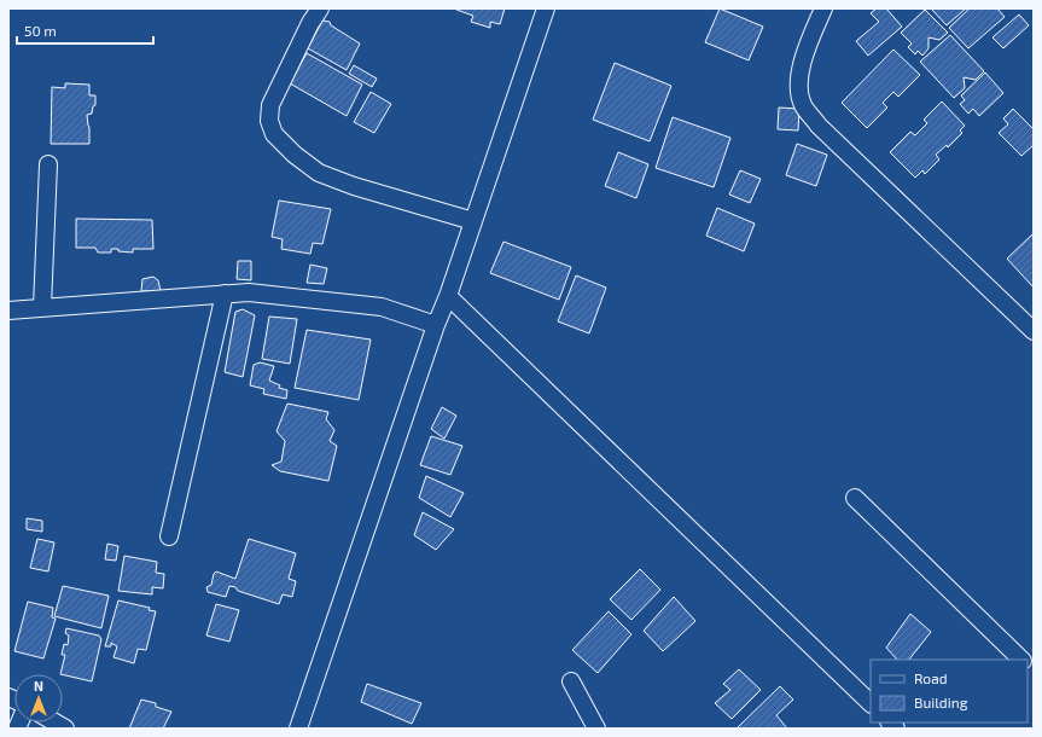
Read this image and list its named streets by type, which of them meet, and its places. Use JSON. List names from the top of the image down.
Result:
{
  "legend": ["Road", "Building"],
  "scale_bar": "50 m",
  "north": "top"
}
